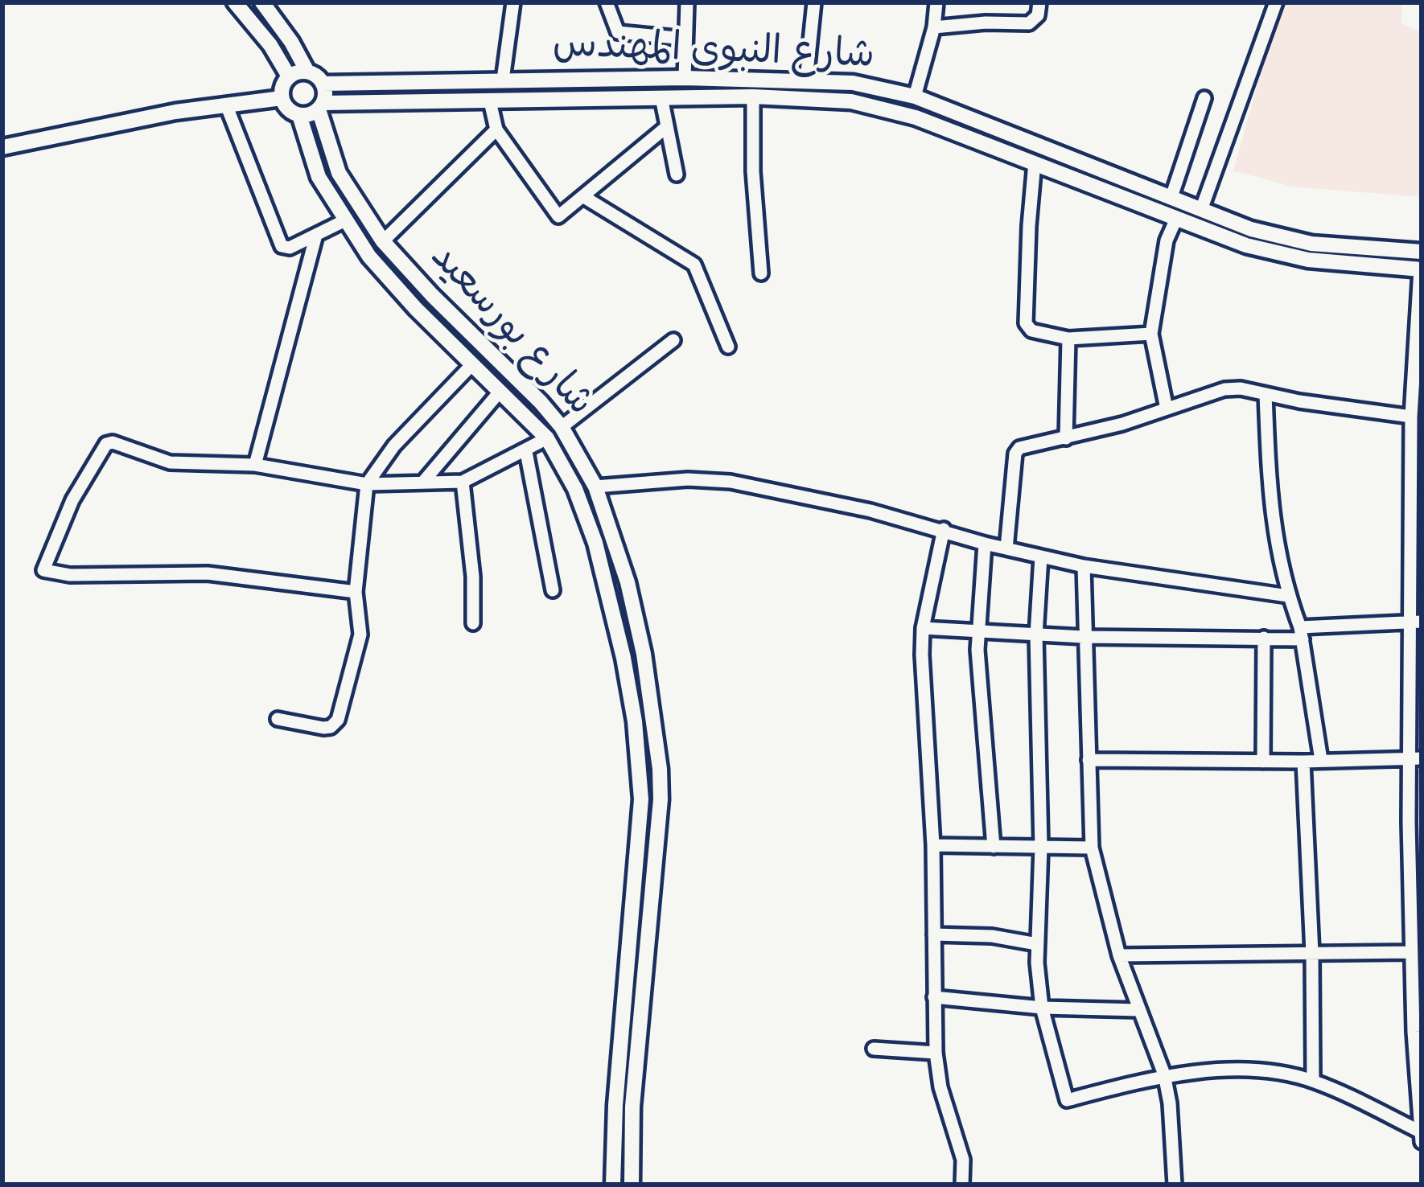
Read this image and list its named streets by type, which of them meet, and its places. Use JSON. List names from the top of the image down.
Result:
{
  "streets": {
    "street": ["شارع النبوى المهندس", "شارع بورسعيد"]
  },
  "crossings": [
    ["شارع النبوى المهندس", "شارع بورسعيد"]
  ]
}
